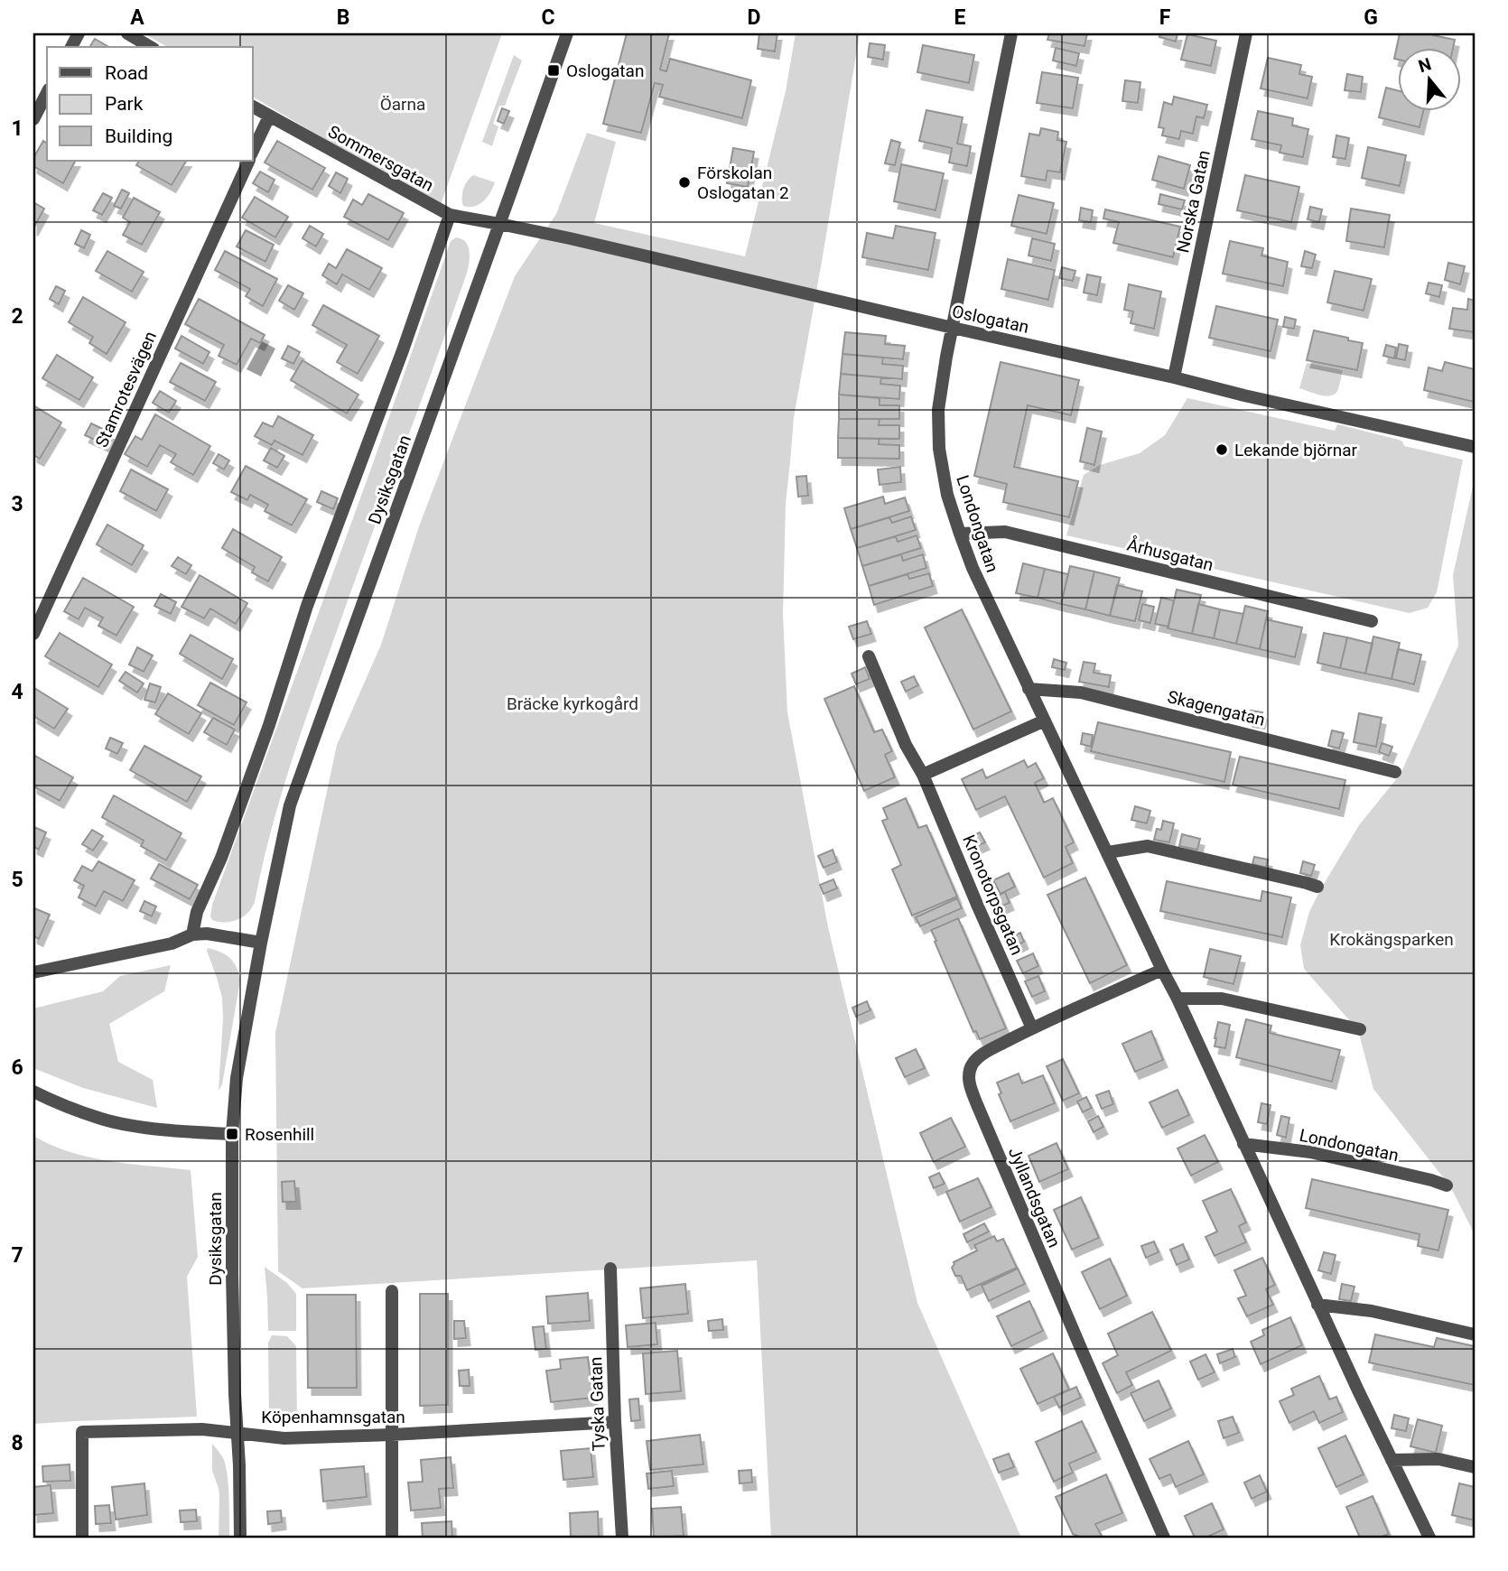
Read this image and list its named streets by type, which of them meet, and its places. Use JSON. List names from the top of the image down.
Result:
{
  "streets": {
    "street": [
      "Sommersgatan",
      "Norska Gatan",
      "Oslogatan",
      "Stamrotesvägen",
      "Dysiksgatan",
      "Londongatan",
      "Århusgatan",
      "Skagengatan",
      "Kronotorpsgatan",
      "Jyllandsgatan",
      "Tyska Gatan",
      "Köpenhamnsgatan"
    ]
  },
  "crossings": [
    ["Sommersgatan", "Oslogatan"],
    ["Sommersgatan", "Dysiksgatan"],
    ["Norska Gatan", "Oslogatan"],
    ["Oslogatan", "Dysiksgatan"],
    ["Oslogatan", "Londongatan"],
    ["Dysiksgatan", "Köpenhamnsgatan"],
    ["Londongatan", "Århusgatan"],
    ["Londongatan", "Skagengatan"],
    ["Londongatan", "Jyllandsgatan"],
    ["Kronotorpsgatan", "Jyllandsgatan"],
    ["Tyska Gatan", "Köpenhamnsgatan"]
  ],
  "parks": ["Öarna", "Bräcke kyrkogård", "Krokängsparken"],
  "places": {
    "transit": ["Oslogatan", "Rosenhill"],
    "other": ["Förskolan Oslogatan 2", "Lekande björnar"]
  },
  "legend": ["Road", "Park", "Building"],
  "north": "top",
  "grid": {
    "columns": [
      "A",
      "B",
      "C",
      "D",
      "E",
      "F",
      "G"
    ],
    "rows": [
      "1",
      "2",
      "3",
      "4",
      "5",
      "6",
      "7",
      "8"
    ]
  }
}
